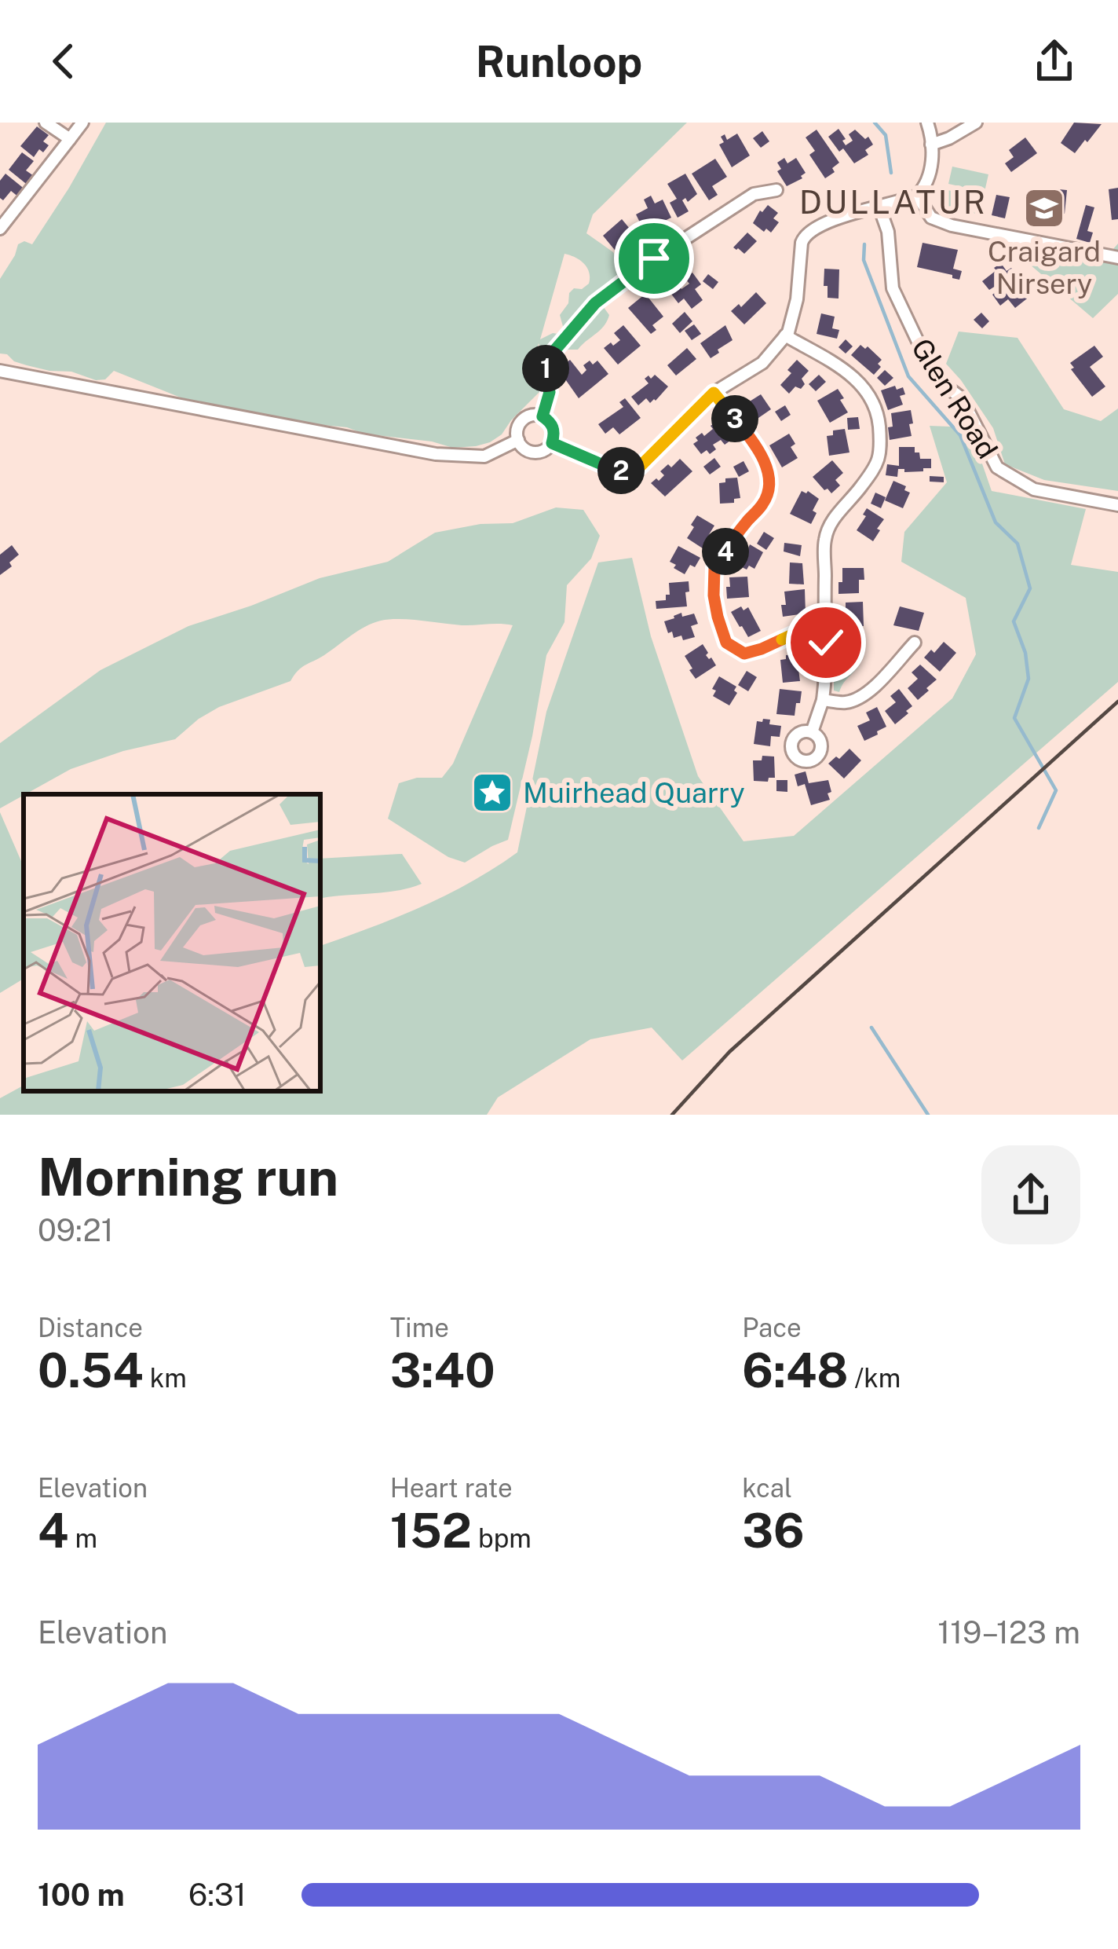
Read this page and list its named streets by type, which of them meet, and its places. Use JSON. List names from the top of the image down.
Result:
{
  "streets": {
    "street": ["Glen Road"]
  },
  "districts": ["DULLATUR"],
  "places": {
    "school or university": ["Craigard Nirsery"],
    "place": ["Muirhead Quarry"]
  },
  "page": {
    "header": "Runloop",
    "pins": [
      "1",
      "3",
      "2",
      "4"
    ],
    "heading": ["Morning run", "09:21"],
    "stats": [
      ["Distance", "0.54 km"],
      ["Time", "3:40"],
      ["Pace", "6:48 /km"],
      ["Elevation", "4 m"],
      ["Heart rate", "152 bpm"],
      ["kcal", "36"]
    ],
    "chart": ["Elevation", "119–123 m"],
    "list": [
      {
        "name": "100 m",
        "note": "6:31"
      }
    ]
  }
}
